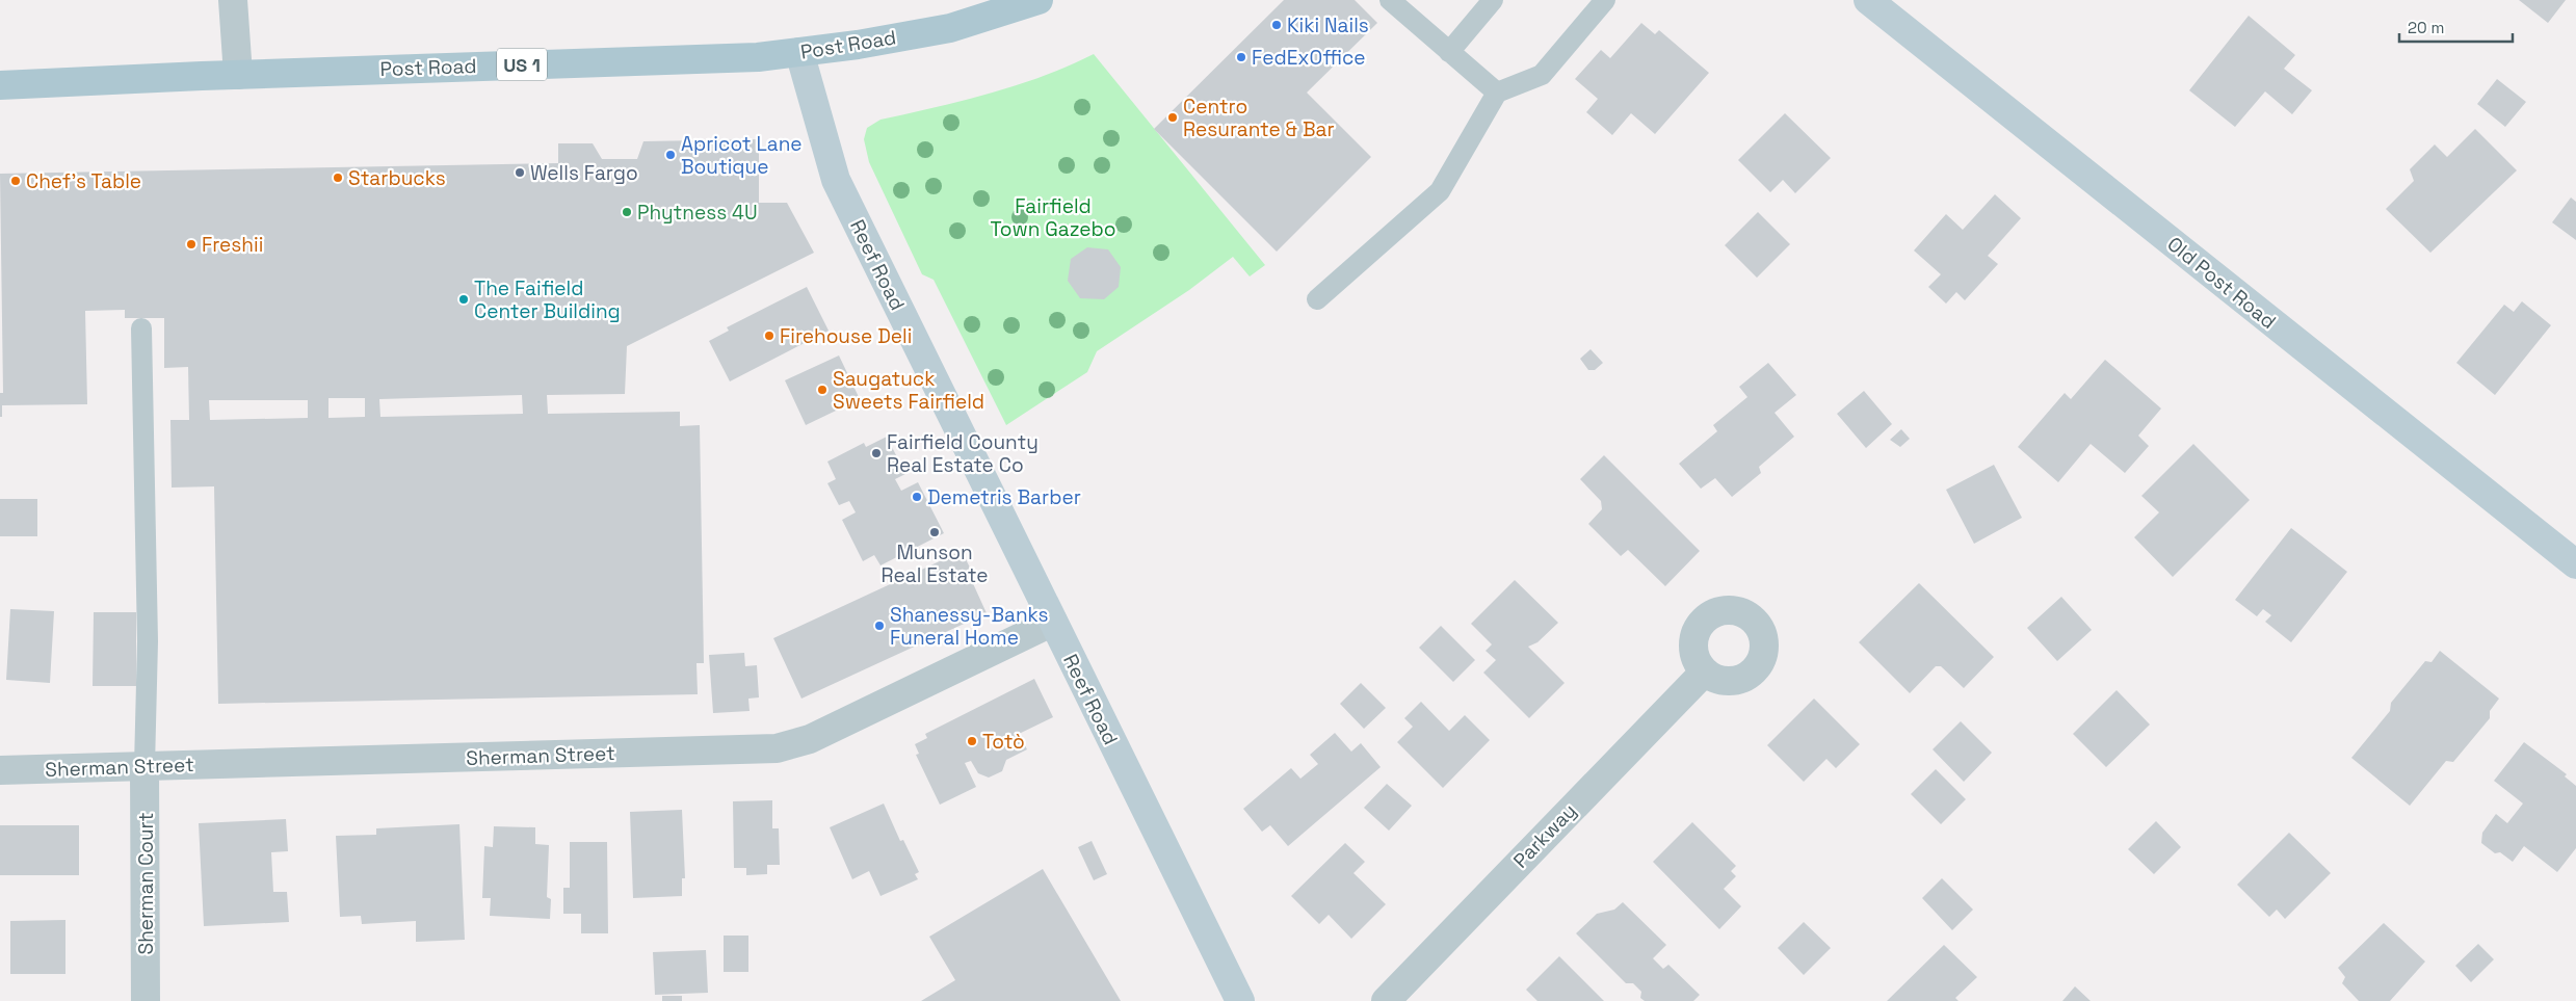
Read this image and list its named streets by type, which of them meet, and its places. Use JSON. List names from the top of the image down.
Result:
{
  "streets": {
    "main road": ["Post Road", "US 1"],
    "street": [
      "Reef Road",
      "Old Post Road",
      "Sherman Street",
      "Parkway",
      "Sherman Court"
    ]
  },
  "crossings": [
    ["Post Road", "Reef Road"],
    ["Reef Road", "Sherman Street"],
    ["Sherman Street", "Sherman Court"]
  ],
  "parks": ["Fairfield Town Gazebo"],
  "places": [
    "Kiki Nails",
    "FedExOffice",
    "Centro Resurante & Bar",
    "Apricot Lane Boutique",
    "Wells Fargo",
    "Starbucks",
    "Chef's Table",
    "Phytness 4U",
    "Freshii",
    "The Faifield Center Building",
    "Firehouse Deli",
    "Saugatuck Sweets Fairfield",
    "Fairfield County Real Estate Co",
    "Demetris Barber",
    "Munson Real Estate",
    "Shanessy-Banks Funeral Home",
    "Totò"
  ],
  "scale_bar": "20 m"
}
